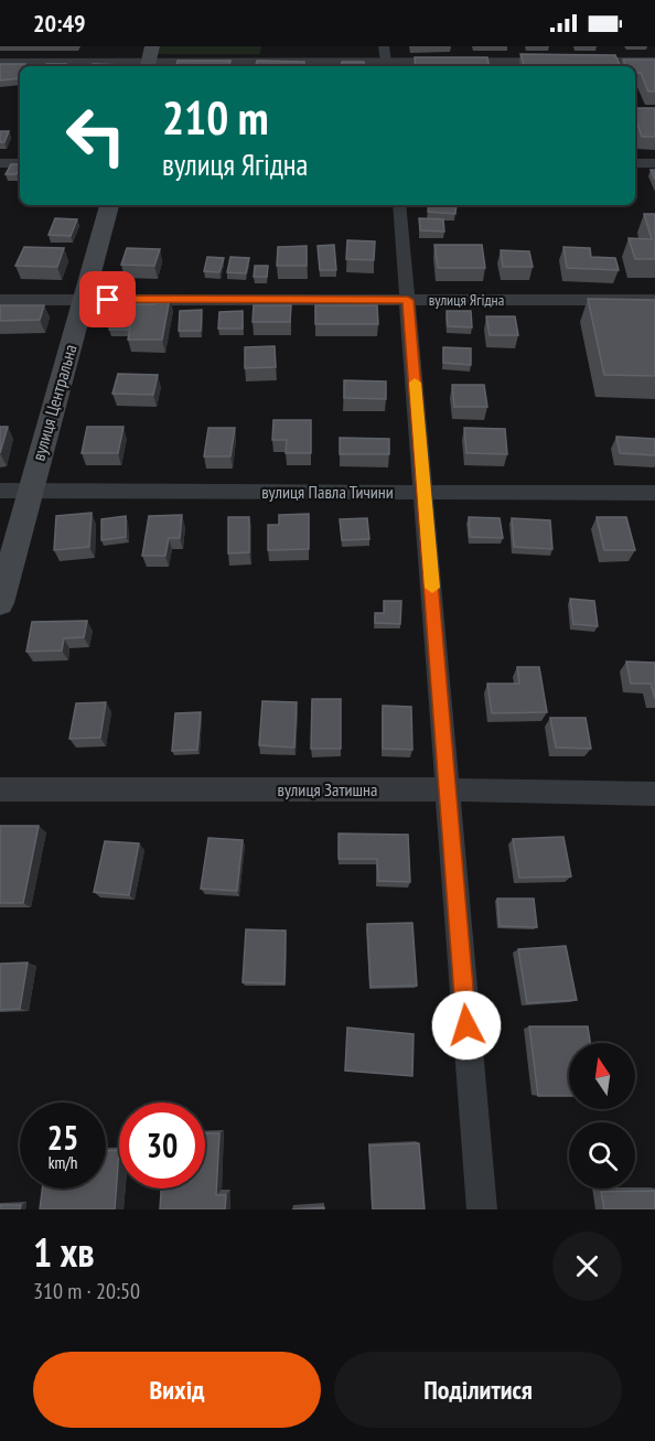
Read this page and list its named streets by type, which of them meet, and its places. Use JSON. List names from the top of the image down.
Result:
{
  "streets": {
    "main road": ["вулиця Центральна"],
    "street": ["вулиця Ягідна", "вулиця Павла Тичини", "вулиця Затишна"]
  },
  "crossings": [
    ["вулиця Ягідна", "вулиця Центральна"],
    ["вулиця Центральна", "вулиця Павла Тичини"]
  ],
  "north": "top",
  "page": {
    "status": "20:49",
    "turn": ["210 m", "вулиця Ягідна"],
    "speed": "25 km/h",
    "limit": "30",
    "heading": ["1 хв", "310 m · 20:50"],
    "buttons": ["Вихід", "Поділитися"]
  }
}
